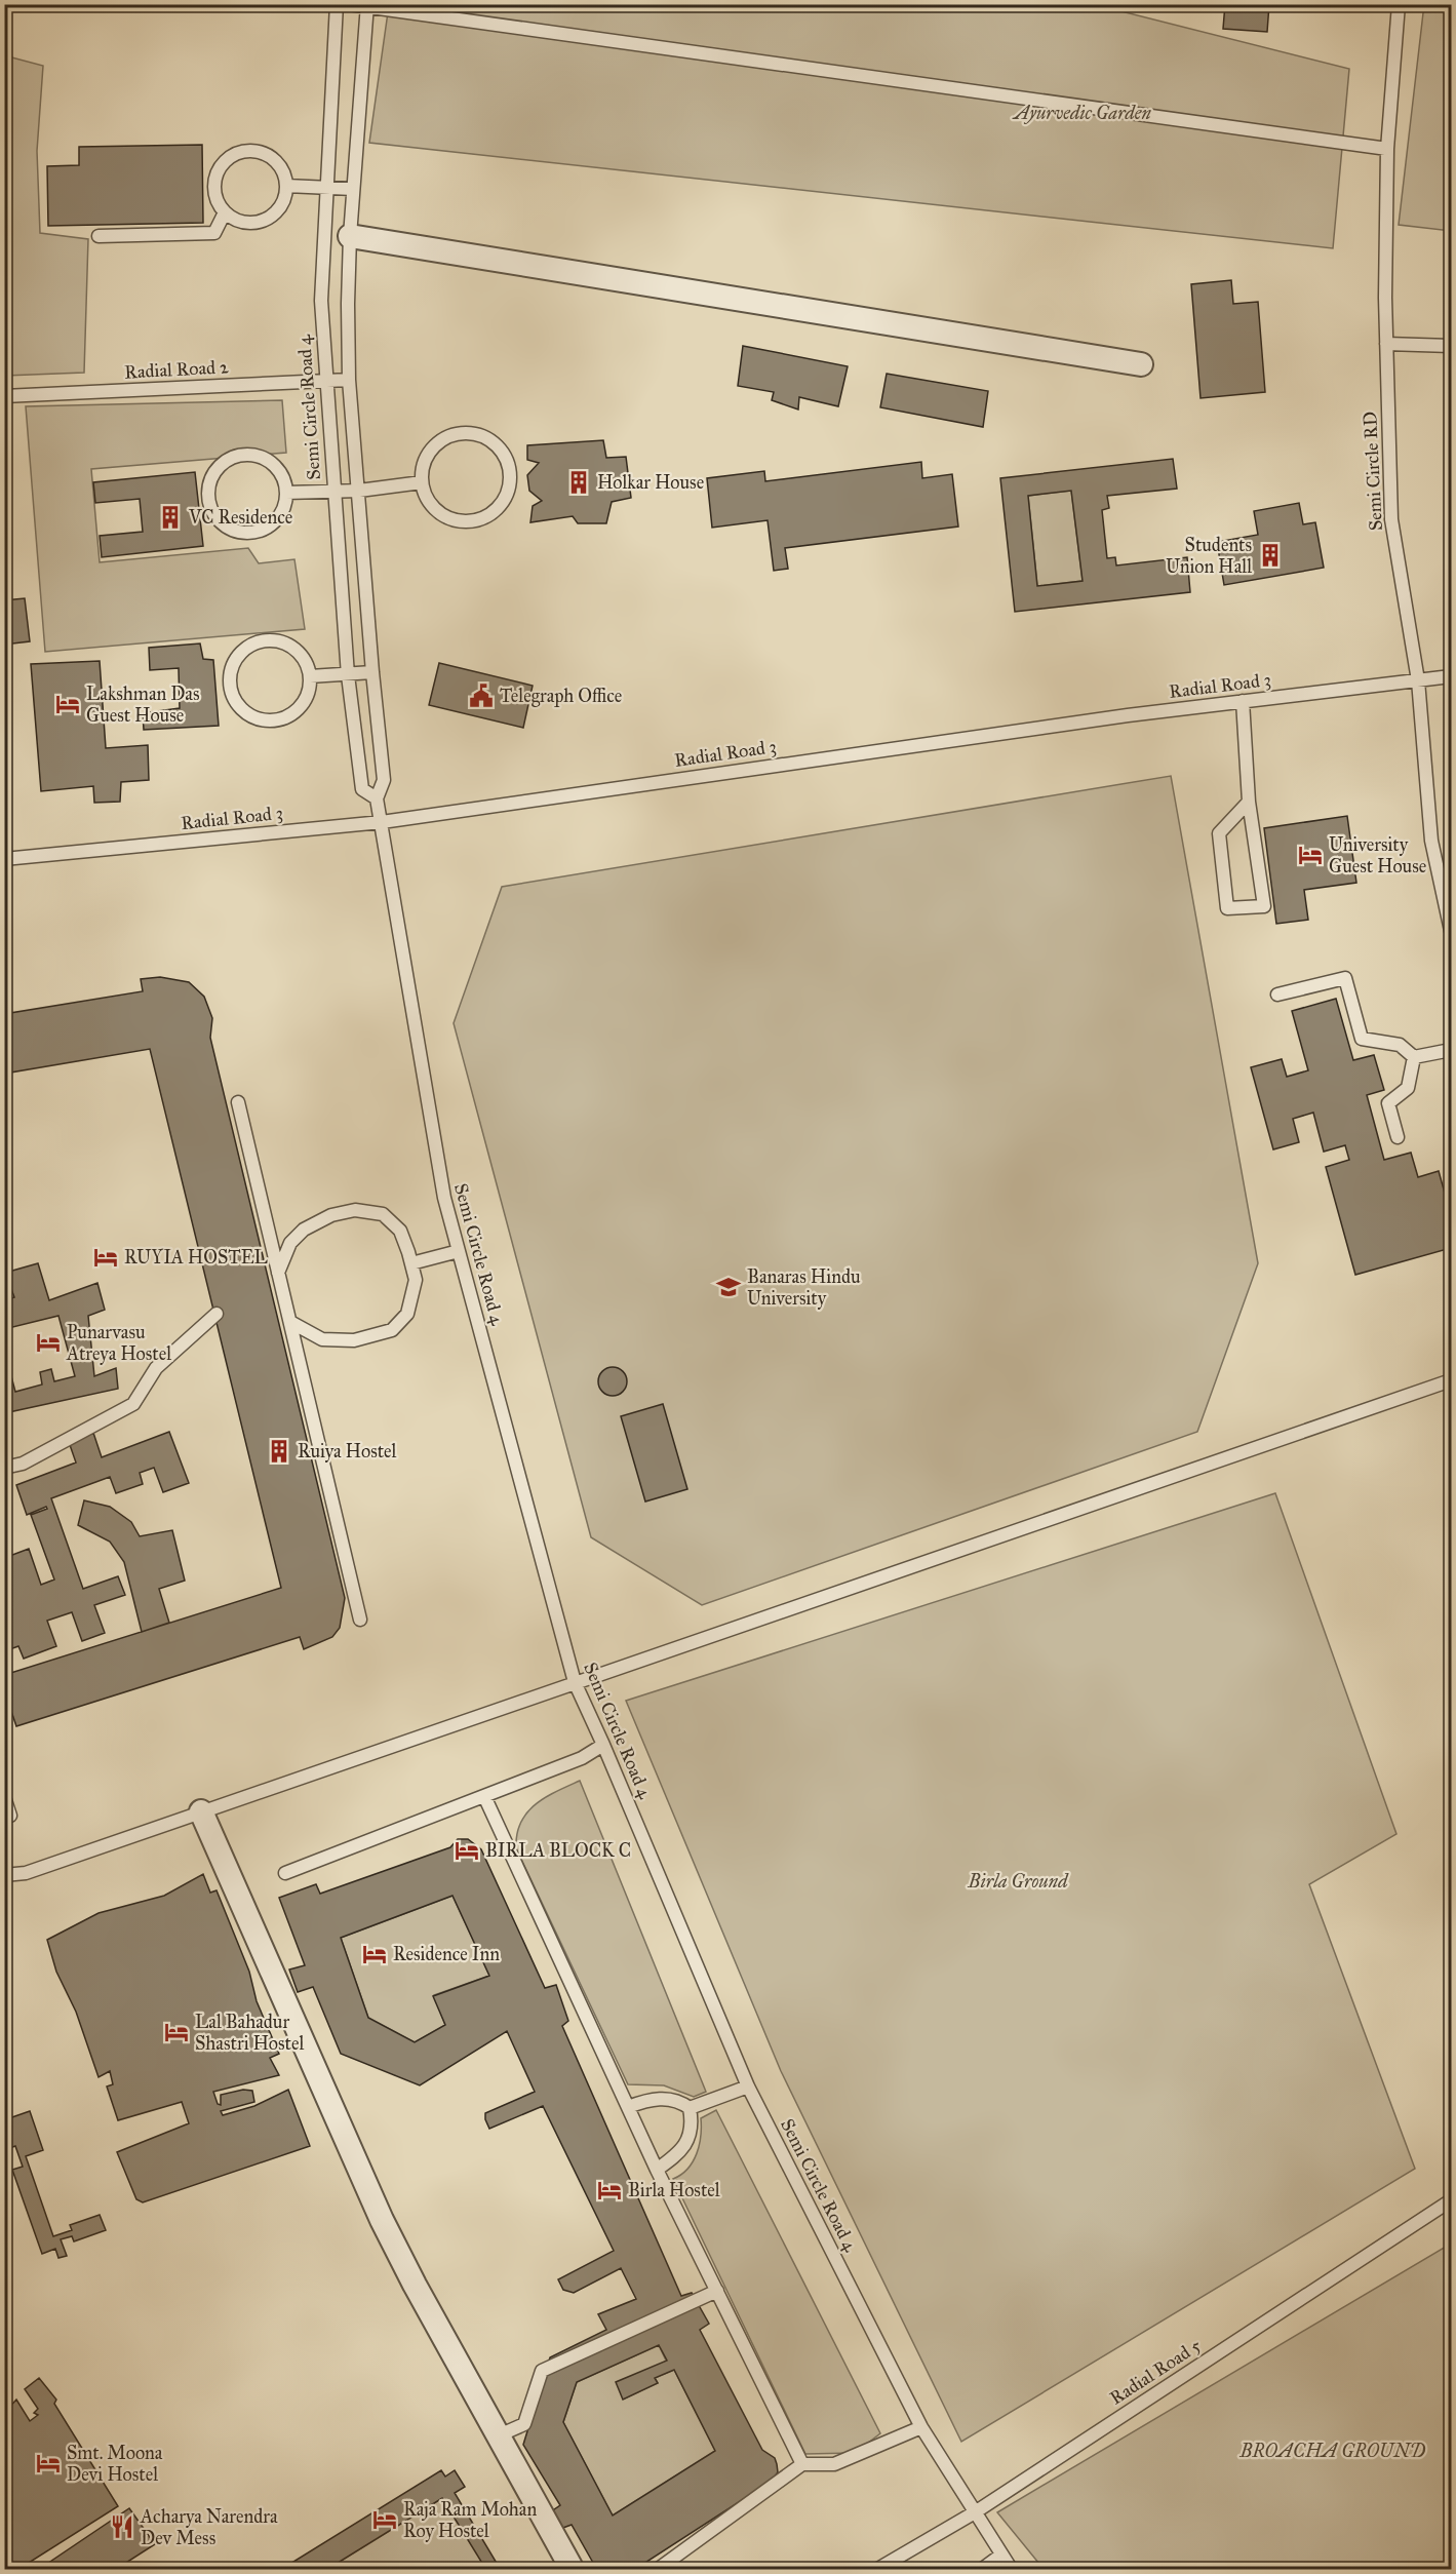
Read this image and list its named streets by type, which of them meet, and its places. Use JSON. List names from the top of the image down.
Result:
{
  "streets": {
    "lane": [
      "Radial Road 2",
      "Semi Circle Road 4",
      "Semi Circle RD",
      "Radial Road 3",
      "Radial Road 5"
    ]
  },
  "crossings": [
    ["Radial Road 2", "Semi Circle Road 4"],
    ["Semi Circle Road 4", "Radial Road 3"],
    ["Semi Circle Road 4", "Radial Road 5"],
    ["Semi Circle RD", "Radial Road 3"]
  ],
  "parks": ["Ayurvedic Garden", "Birla Ground", "BROACHA GROUND"],
  "places": {
    "building": [
      "Holkar House",
      "VC Residence",
      "Students Union Hall",
      "Ruiya Hostel"
    ],
    "public building": ["Telegraph Office"],
    "hotel": [
      "Lakshman Das Guest House",
      "University Guest House",
      "RUYIA HOSTEL",
      "Punarvasu Atreya Hostel",
      "BIRLA BLOCK C",
      "Residence Inn",
      "Lal Bahadur Shastri Hostel",
      "Birla Hostel",
      "Smt. Moona Devi Hostel",
      "Raja Ram Mohan Roy Hostel"
    ],
    "school or university": ["Banaras Hindu University"],
    "restaurant": ["Acharya Narendra Dev Mess"]
  }
}
